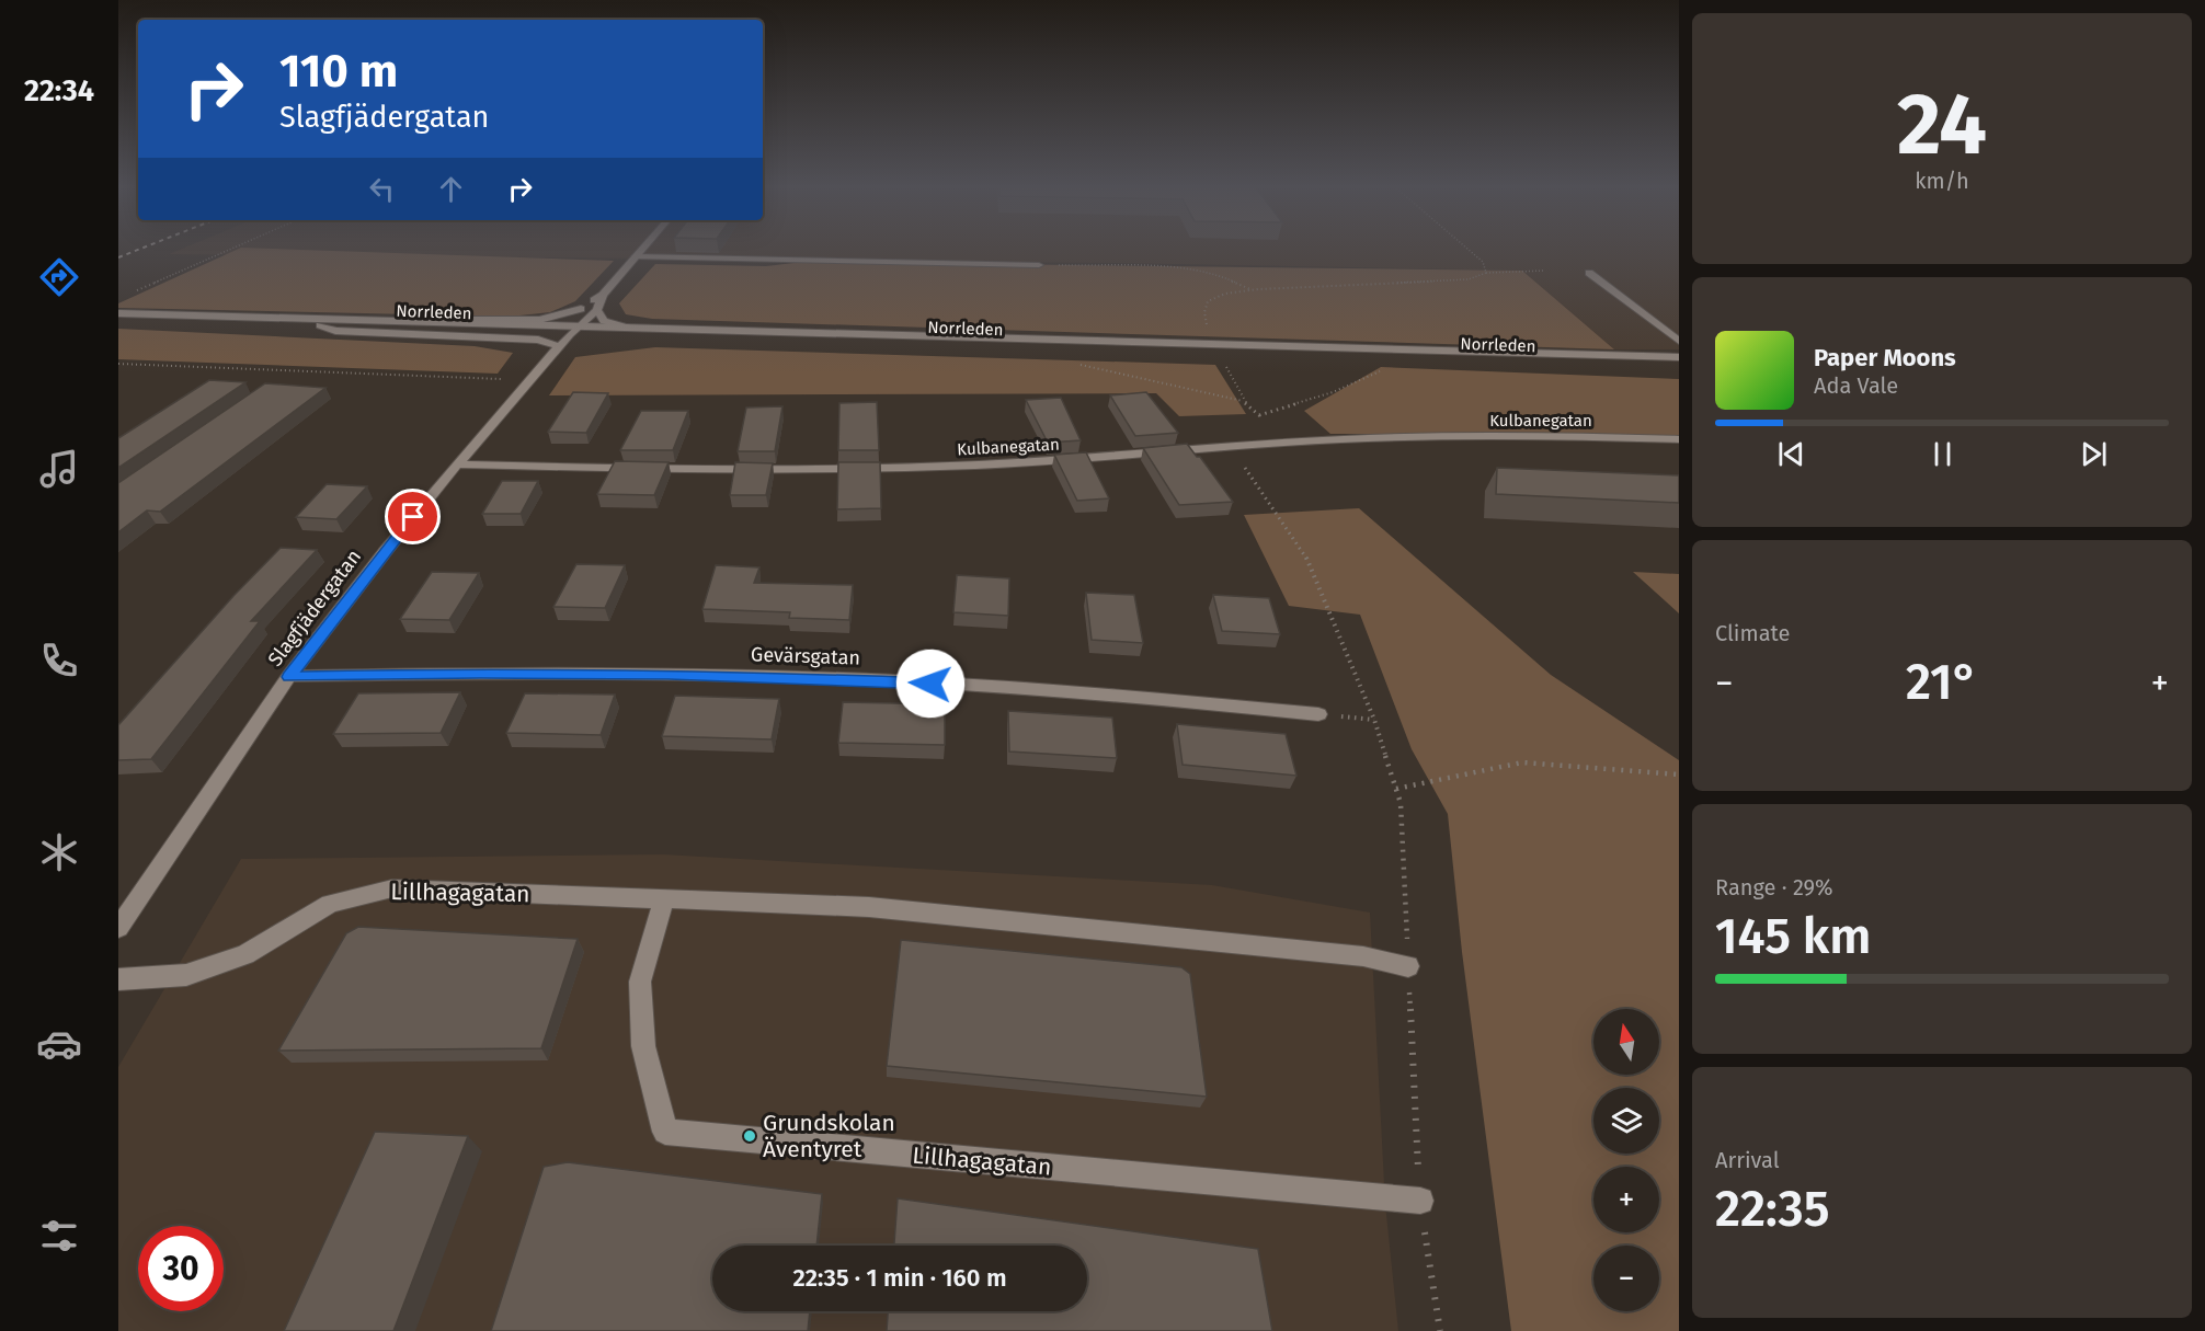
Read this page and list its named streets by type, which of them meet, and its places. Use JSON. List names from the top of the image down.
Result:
{
  "streets": {
    "street": [
      "Norrleden",
      "Kulbanegatan",
      "Slagfjädergatan",
      "Gevärsgatan",
      "Lillhagagatan"
    ]
  },
  "crossings": [
    ["Norrleden", "Slagfjädergatan"],
    ["Kulbanegatan", "Slagfjädergatan"],
    ["Slagfjädergatan", "Gevärsgatan"]
  ],
  "places": ["Grundskolan Äventyret"],
  "north": "top",
  "page": {
    "tabs": "22:34",
    "tile": [
      ["24", "km/h"],
      "Climate",
      ["Range · 29%", "145 km"],
      ["Arrival", "22:35"]
    ],
    "turn": ["110 m", "Slagfjädergatan"],
    "song": ["Paper Moons", "Ada Vale"],
    "heat": ["−", "21°", "+"],
    "map_buttons": ["+", "−"],
    "limit": "30",
    "trip": "22:35 · 1 min · 160 m"
  }
}
